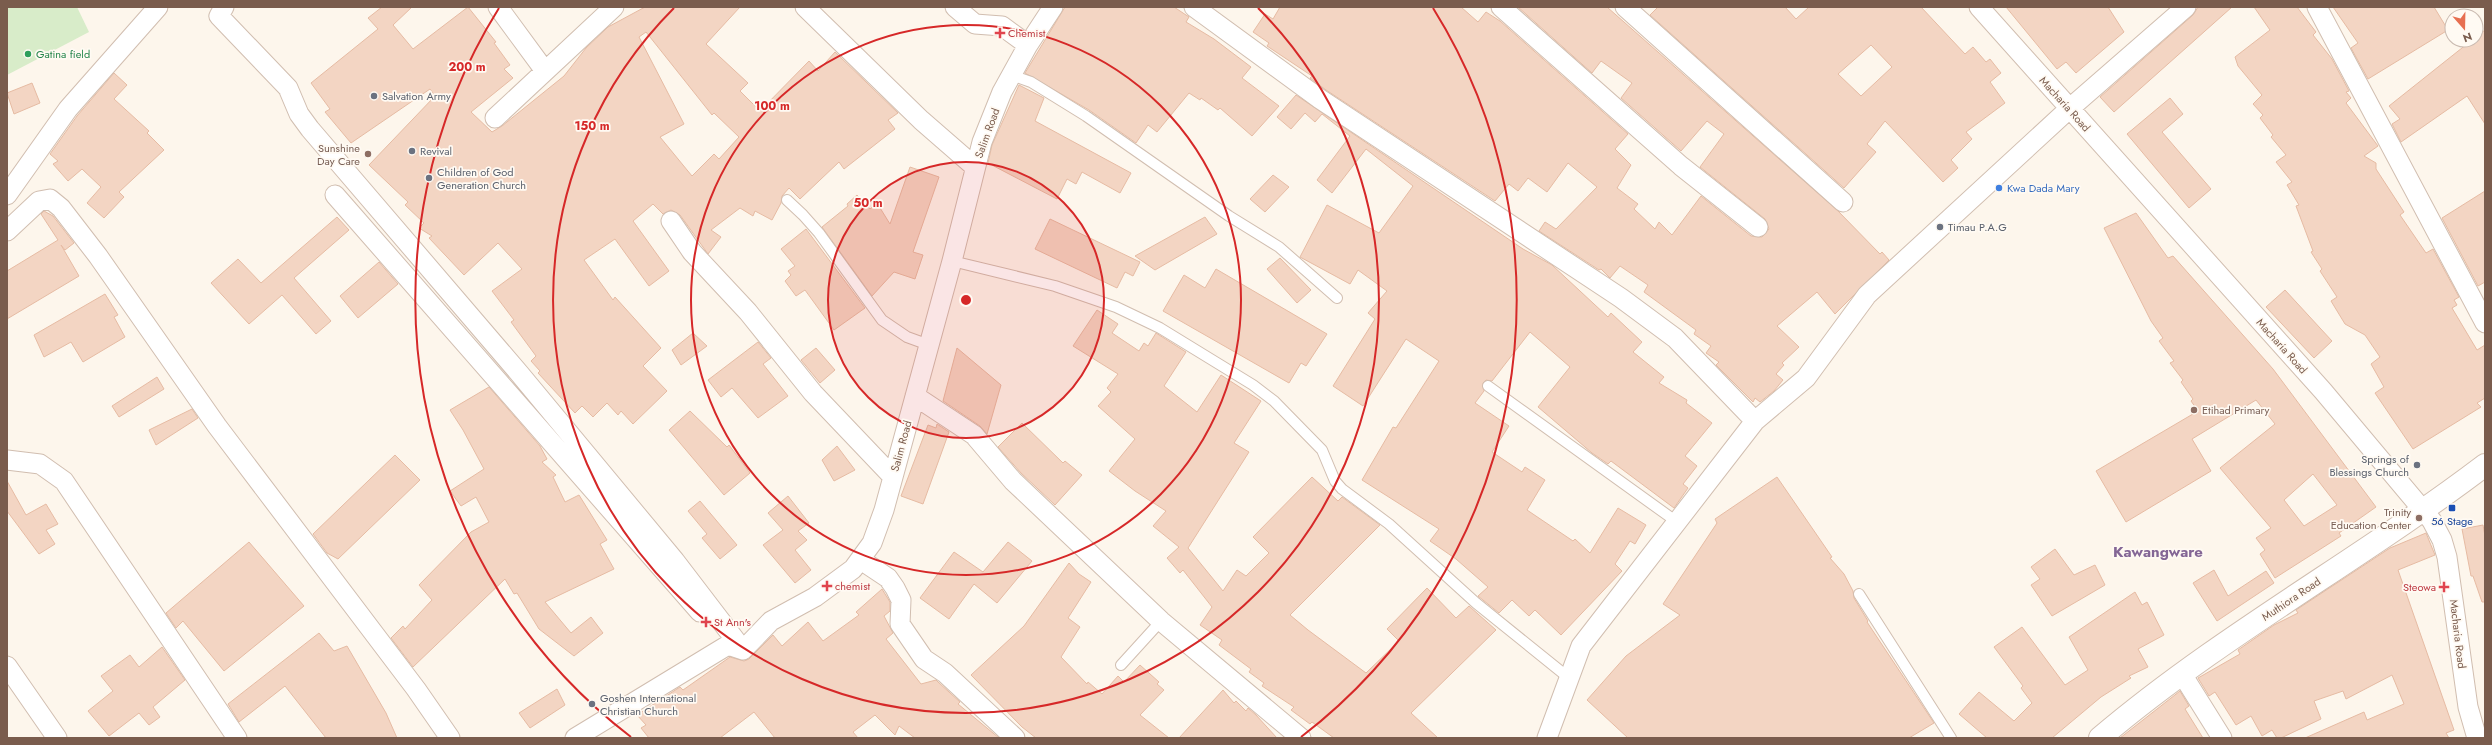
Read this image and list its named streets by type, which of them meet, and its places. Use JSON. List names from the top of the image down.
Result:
{
  "streets": {
    "street": ["Macharia Road", "Salim Road", "Muthiora Road"]
  },
  "crossings": [
    ["Macharia Road", "Muthiora Road"]
  ],
  "districts": ["Kawangware"],
  "places": {
    "health": [
      "Chemist",
      "chemist",
      "Steowa",
      "St Ann's"
    ],
    "other": [
      "Gatina field",
      "Salvation Army",
      "Revival",
      "Sunshine Day Care",
      "Children of God Generation Church",
      "Kwa Dada Mary",
      "Timau P.A.G",
      "Etihad Primary",
      "Springs of Blessings Church",
      "Trinity Education Center",
      "Goshen International Christian Church"
    ],
    "transit": ["56 Stage"]
  },
  "north": "bottom",
  "rings": [
    "200 m",
    "100 m",
    "150 m",
    "50 m"
  ]
}
